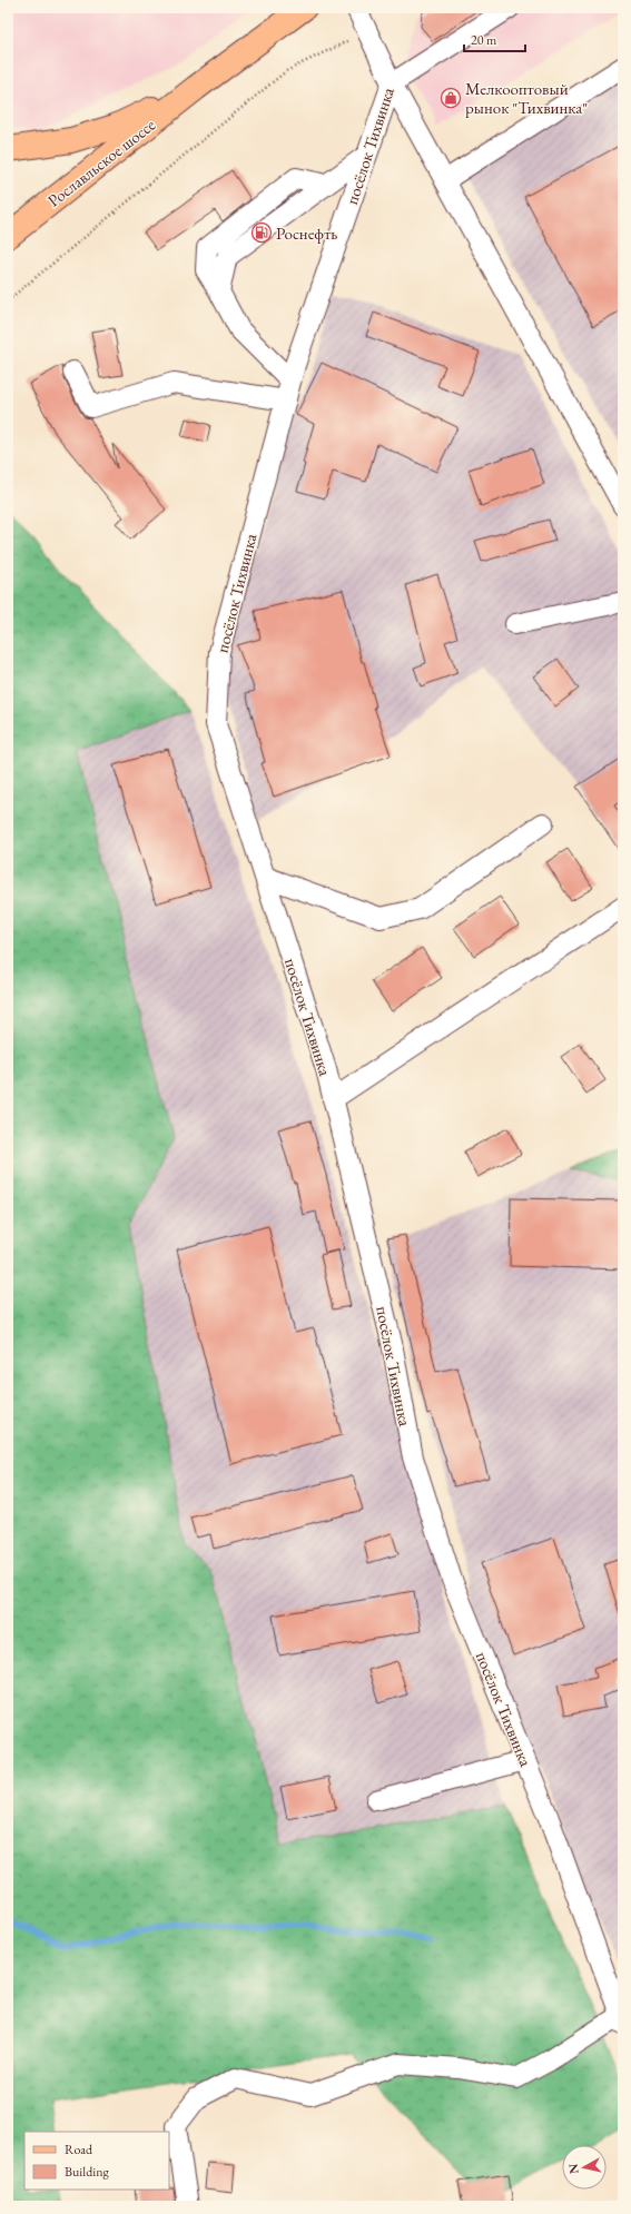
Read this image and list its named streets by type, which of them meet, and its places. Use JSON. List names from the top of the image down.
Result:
{
  "streets": {
    "main road": ["Рославльское шоссе"],
    "street": ["посёлок Тихвинка"]
  },
  "places": {
    "shop": ["Мелкооптовый рынок \"Тихвинка\""],
    "fuel station": ["Роснефть"]
  },
  "legend": ["Road", "Building"],
  "scale_bar": "20 m",
  "north": "left"
}
